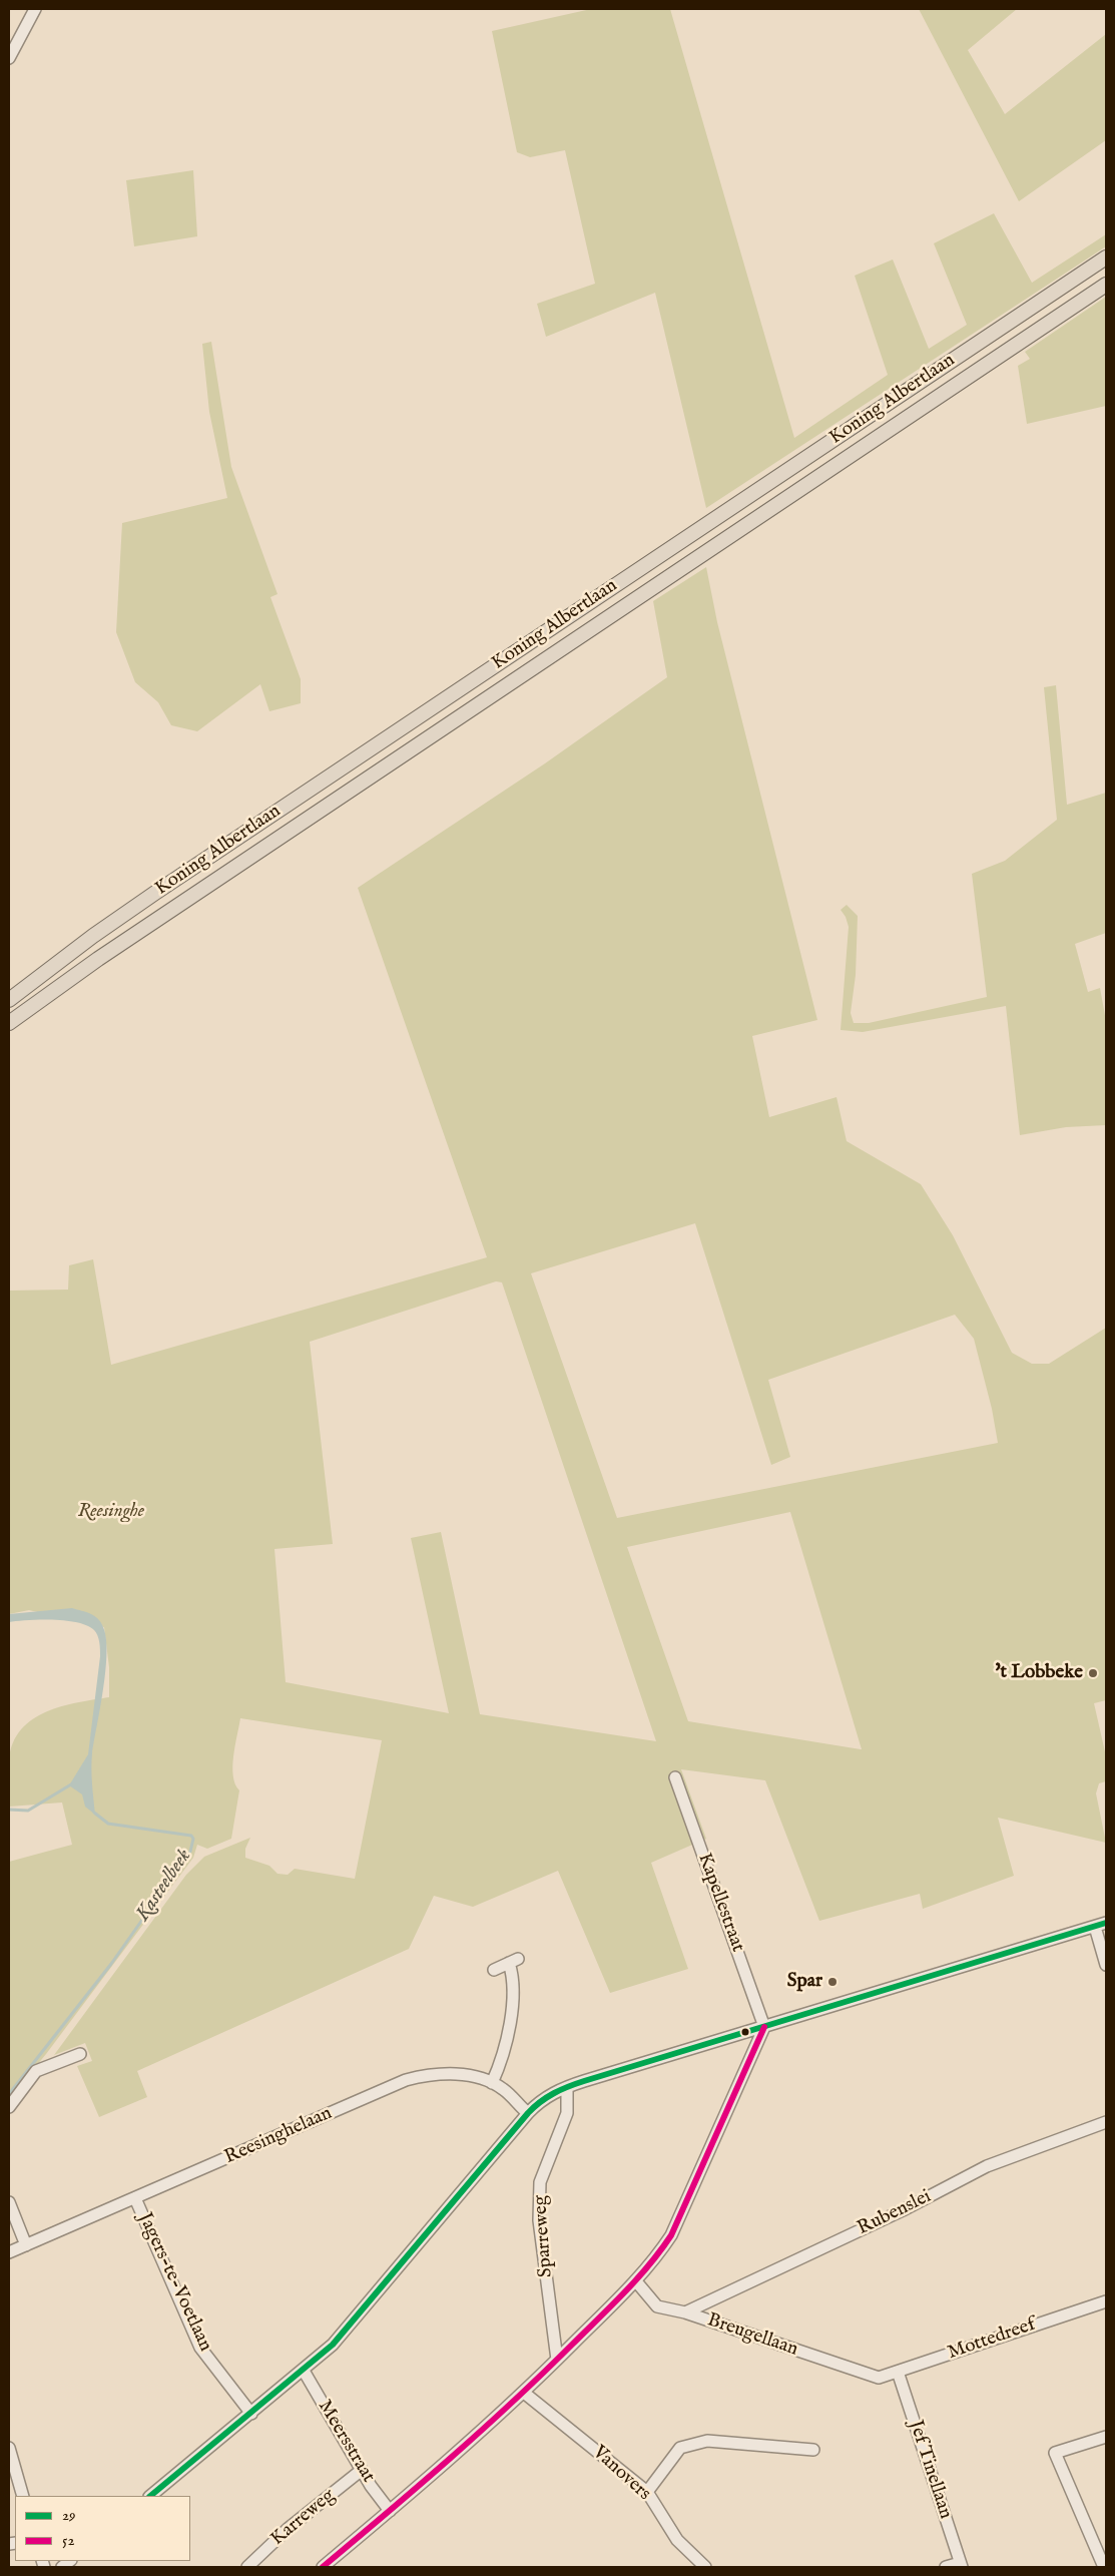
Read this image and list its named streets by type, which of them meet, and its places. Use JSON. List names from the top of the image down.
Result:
{
  "streets": {
    "main road": ["Koning Albertlaan"],
    "street": [
      "Kapellestraat",
      "Reesinghelaan",
      "Rubenslei",
      "Sparreweg",
      "Jagers-te-Voetlaan",
      "Breugellaan",
      "Mottedreef",
      "Meersstraat",
      "Jef Tinellaan",
      "Vanovers",
      "Karreweg"
    ]
  },
  "crossings": [
    ["Reesinghelaan", "Jagers-te-Voetlaan"],
    ["Rubenslei", "Breugellaan"],
    ["Breugellaan", "Mottedreef"],
    ["Mottedreef", "Jef Tinellaan"],
    ["Meersstraat", "Karreweg"]
  ],
  "water": ["Kasteelbeek"],
  "parks": ["Reesinghe"],
  "places": ["'t Lobbeke", "Spar"],
  "lines": ["transit line 29", "transit line 52"],
  "legend": ["29", "52"]
}
